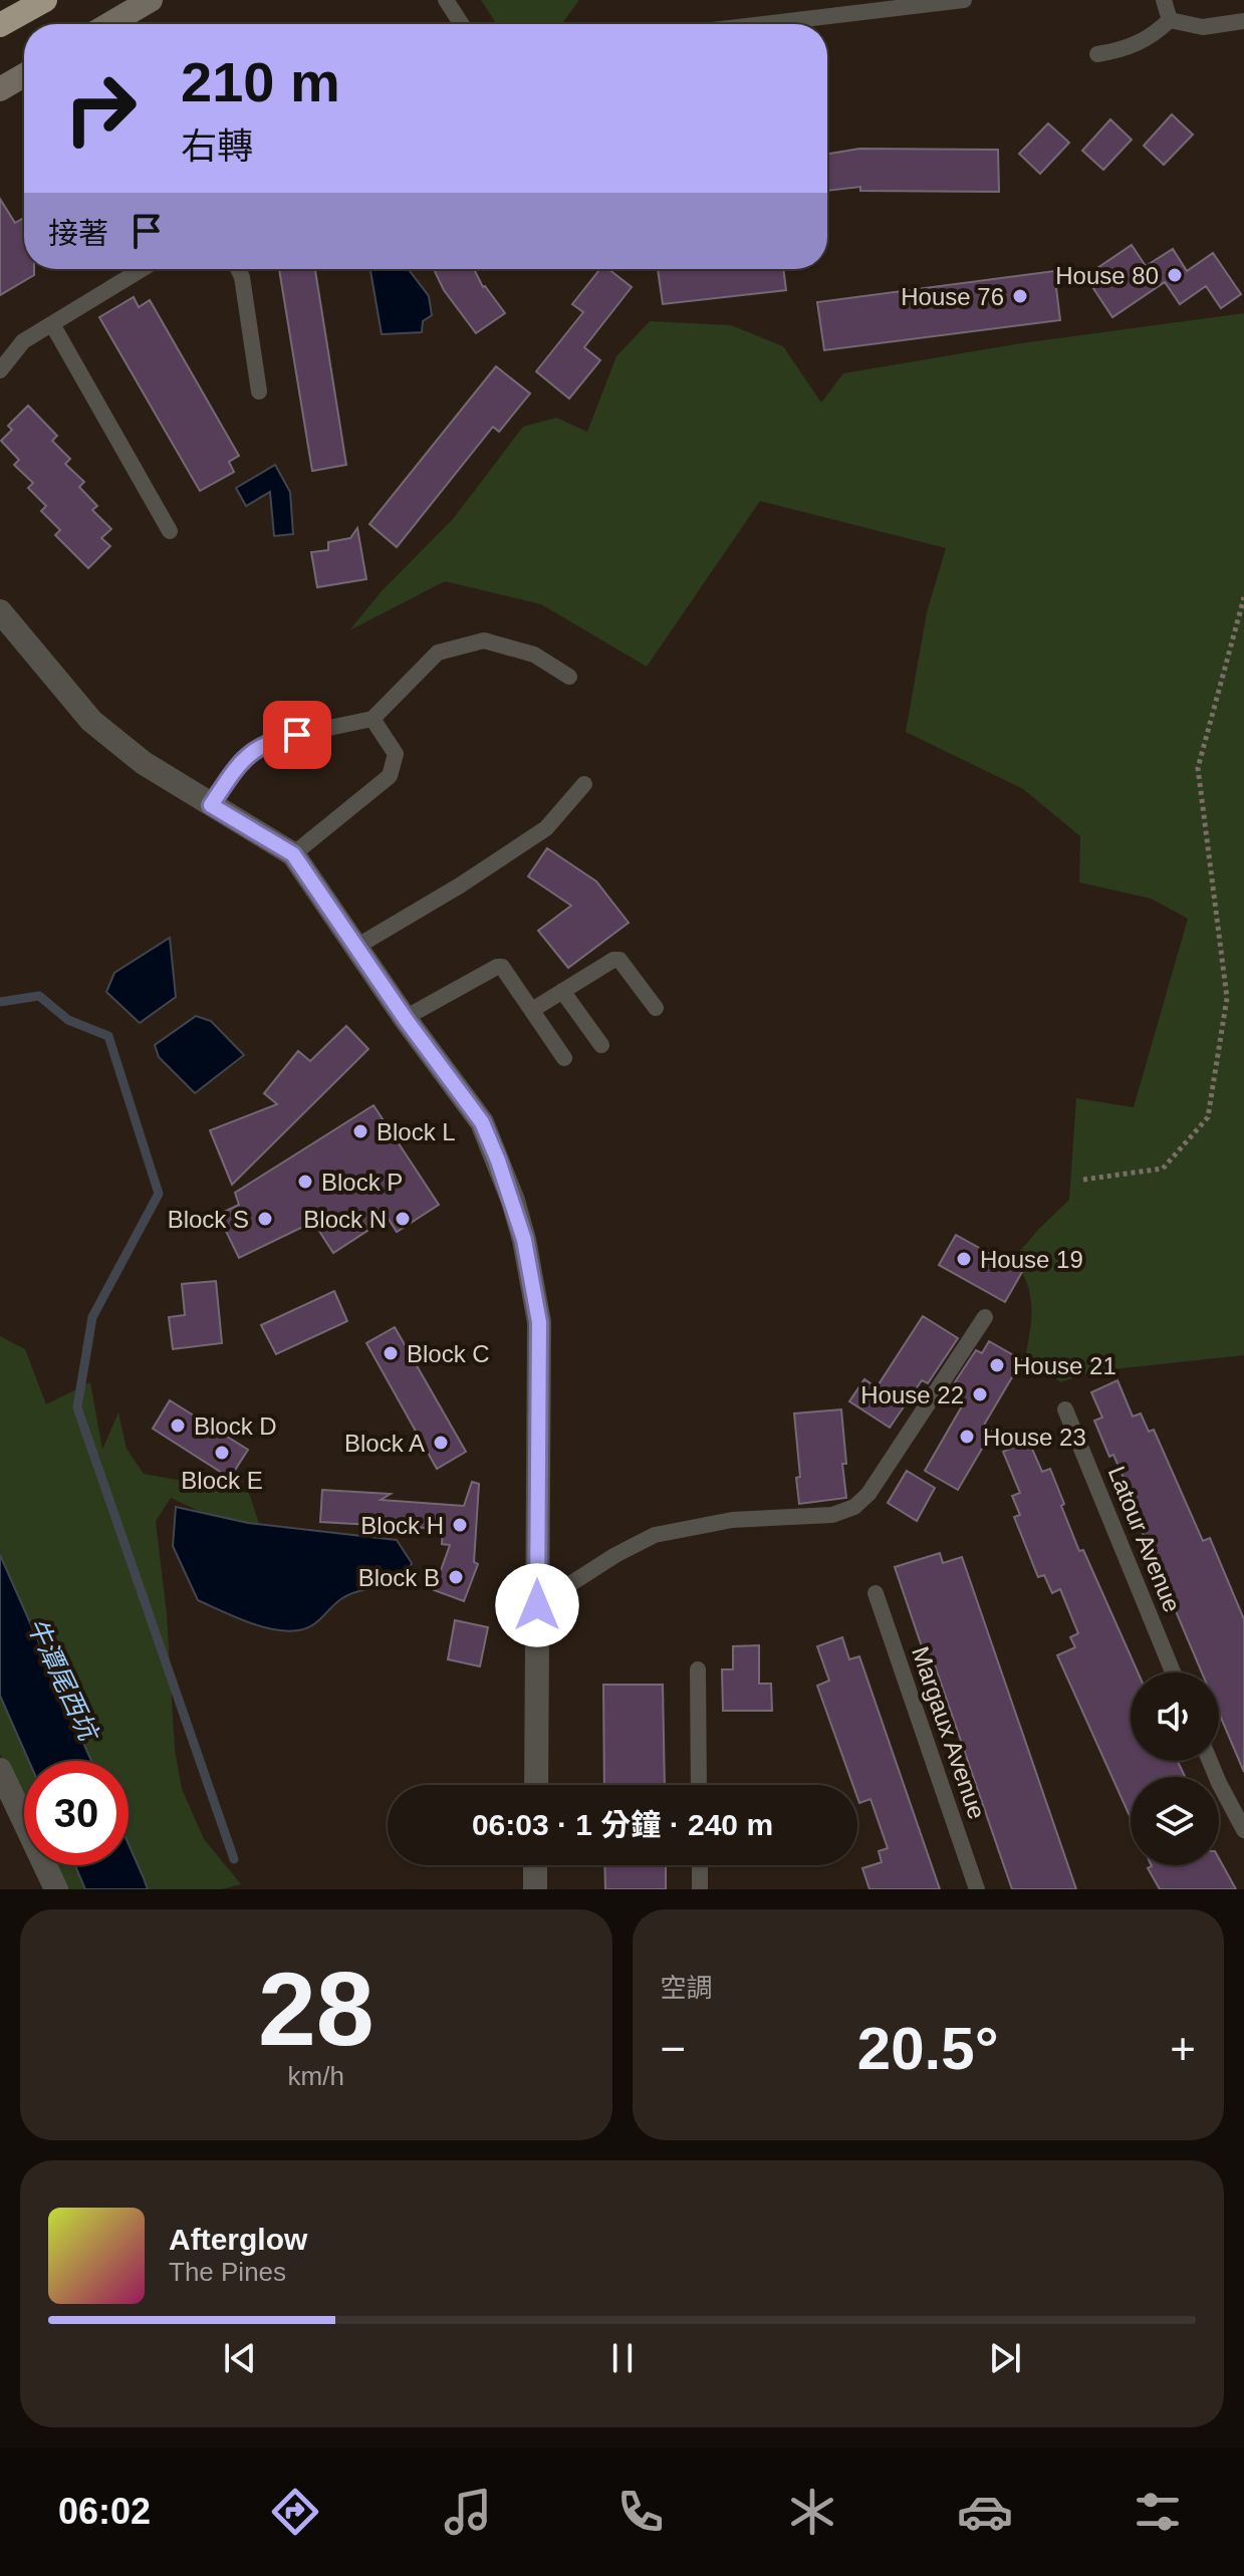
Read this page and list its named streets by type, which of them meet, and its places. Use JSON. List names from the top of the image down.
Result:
{
  "streets": {
    "lane": ["Latour Avenue", "Margaux Avenue"]
  },
  "water": ["牛潭尾西坑"],
  "places": [
    "House 80",
    "House 76",
    "Block L",
    "Block P",
    "Block S",
    "Block N",
    "House 19",
    "Block C",
    "House 21",
    "House 22",
    "Block D",
    "House 23",
    "Block A",
    "Block E",
    "Block H",
    "Block B"
  ],
  "page": {
    "turn": ["210 m", "右轉"],
    "then": "接著",
    "limit": "30",
    "trip": "06:03 · 1 分鐘 · 240 m",
    "tile": [
      ["28", "km/h"],
      "空調"
    ],
    "heat": ["−", "20.5°", "+"],
    "song": ["Afterglow", "The Pines"],
    "tabs": "06:02"
  }
}
